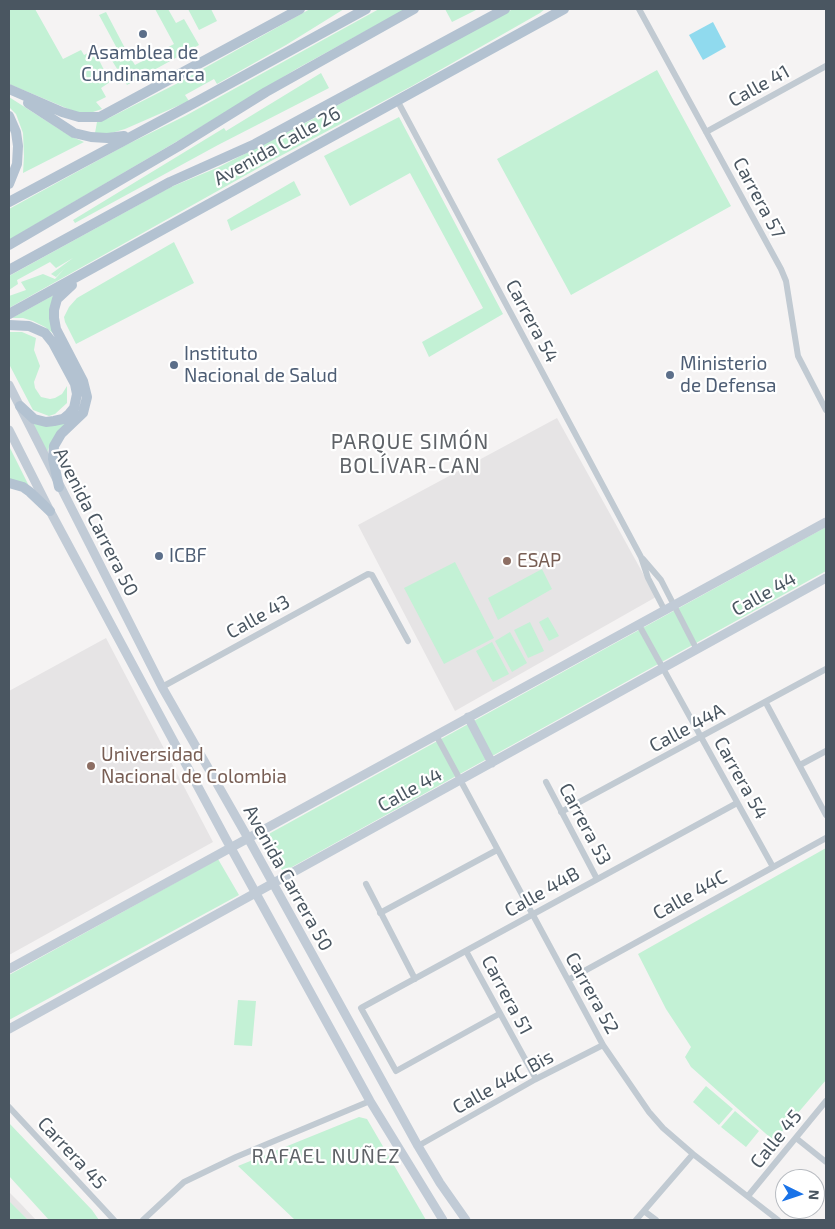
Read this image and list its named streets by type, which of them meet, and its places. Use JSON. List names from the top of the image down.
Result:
{
  "streets": {
    "main road": ["Avenida Calle 26"],
    "street": [
      "Calle 41",
      "Carrera 57",
      "Carrera 54",
      "Avenida Carrera 50",
      "Calle 44",
      "Calle 43",
      "Calle 44A",
      "Carrera 53",
      "Calle 44B",
      "Calle 44C",
      "Carrera 52",
      "Carrera 51",
      "Calle 44C Bis",
      "Calle 45",
      "Carrera 45"
    ]
  },
  "crossings": [
    ["Calle 41", "Carrera 57"],
    ["Avenida Calle 26", "Carrera 54"],
    ["Carrera 54", "Calle 44"],
    ["Carrera 54", "Calle 44A"],
    ["Carrera 54", "Calle 44B"],
    ["Carrera 54", "Calle 44C"],
    ["Avenida Carrera 50", "Calle 44"],
    ["Avenida Carrera 50", "Calle 43"],
    ["Avenida Carrera 50", "Calle 44C Bis"],
    ["Calle 44", "Carrera 52"],
    ["Calle 44A", "Carrera 53"],
    ["Carrera 53", "Calle 44B"],
    ["Calle 44B", "Carrera 52"],
    ["Calle 44B", "Carrera 51"],
    ["Calle 44C", "Carrera 52"],
    ["Carrera 52", "Calle 44C Bis"],
    ["Carrera 52", "Calle 45"],
    ["Carrera 51", "Calle 44C Bis"]
  ],
  "districts": ["PARQUE SIMÓN BOLÍVAR-CAN", "RAFAEL NUÑEZ"],
  "places": [
    "Asamblea de Cundinamarca",
    "Instituto Nacional de Salud",
    "Ministerio de Defensa",
    "ICBF",
    "ESAP",
    "Universidad Nacional de Colombia"
  ],
  "north": "right"
}
